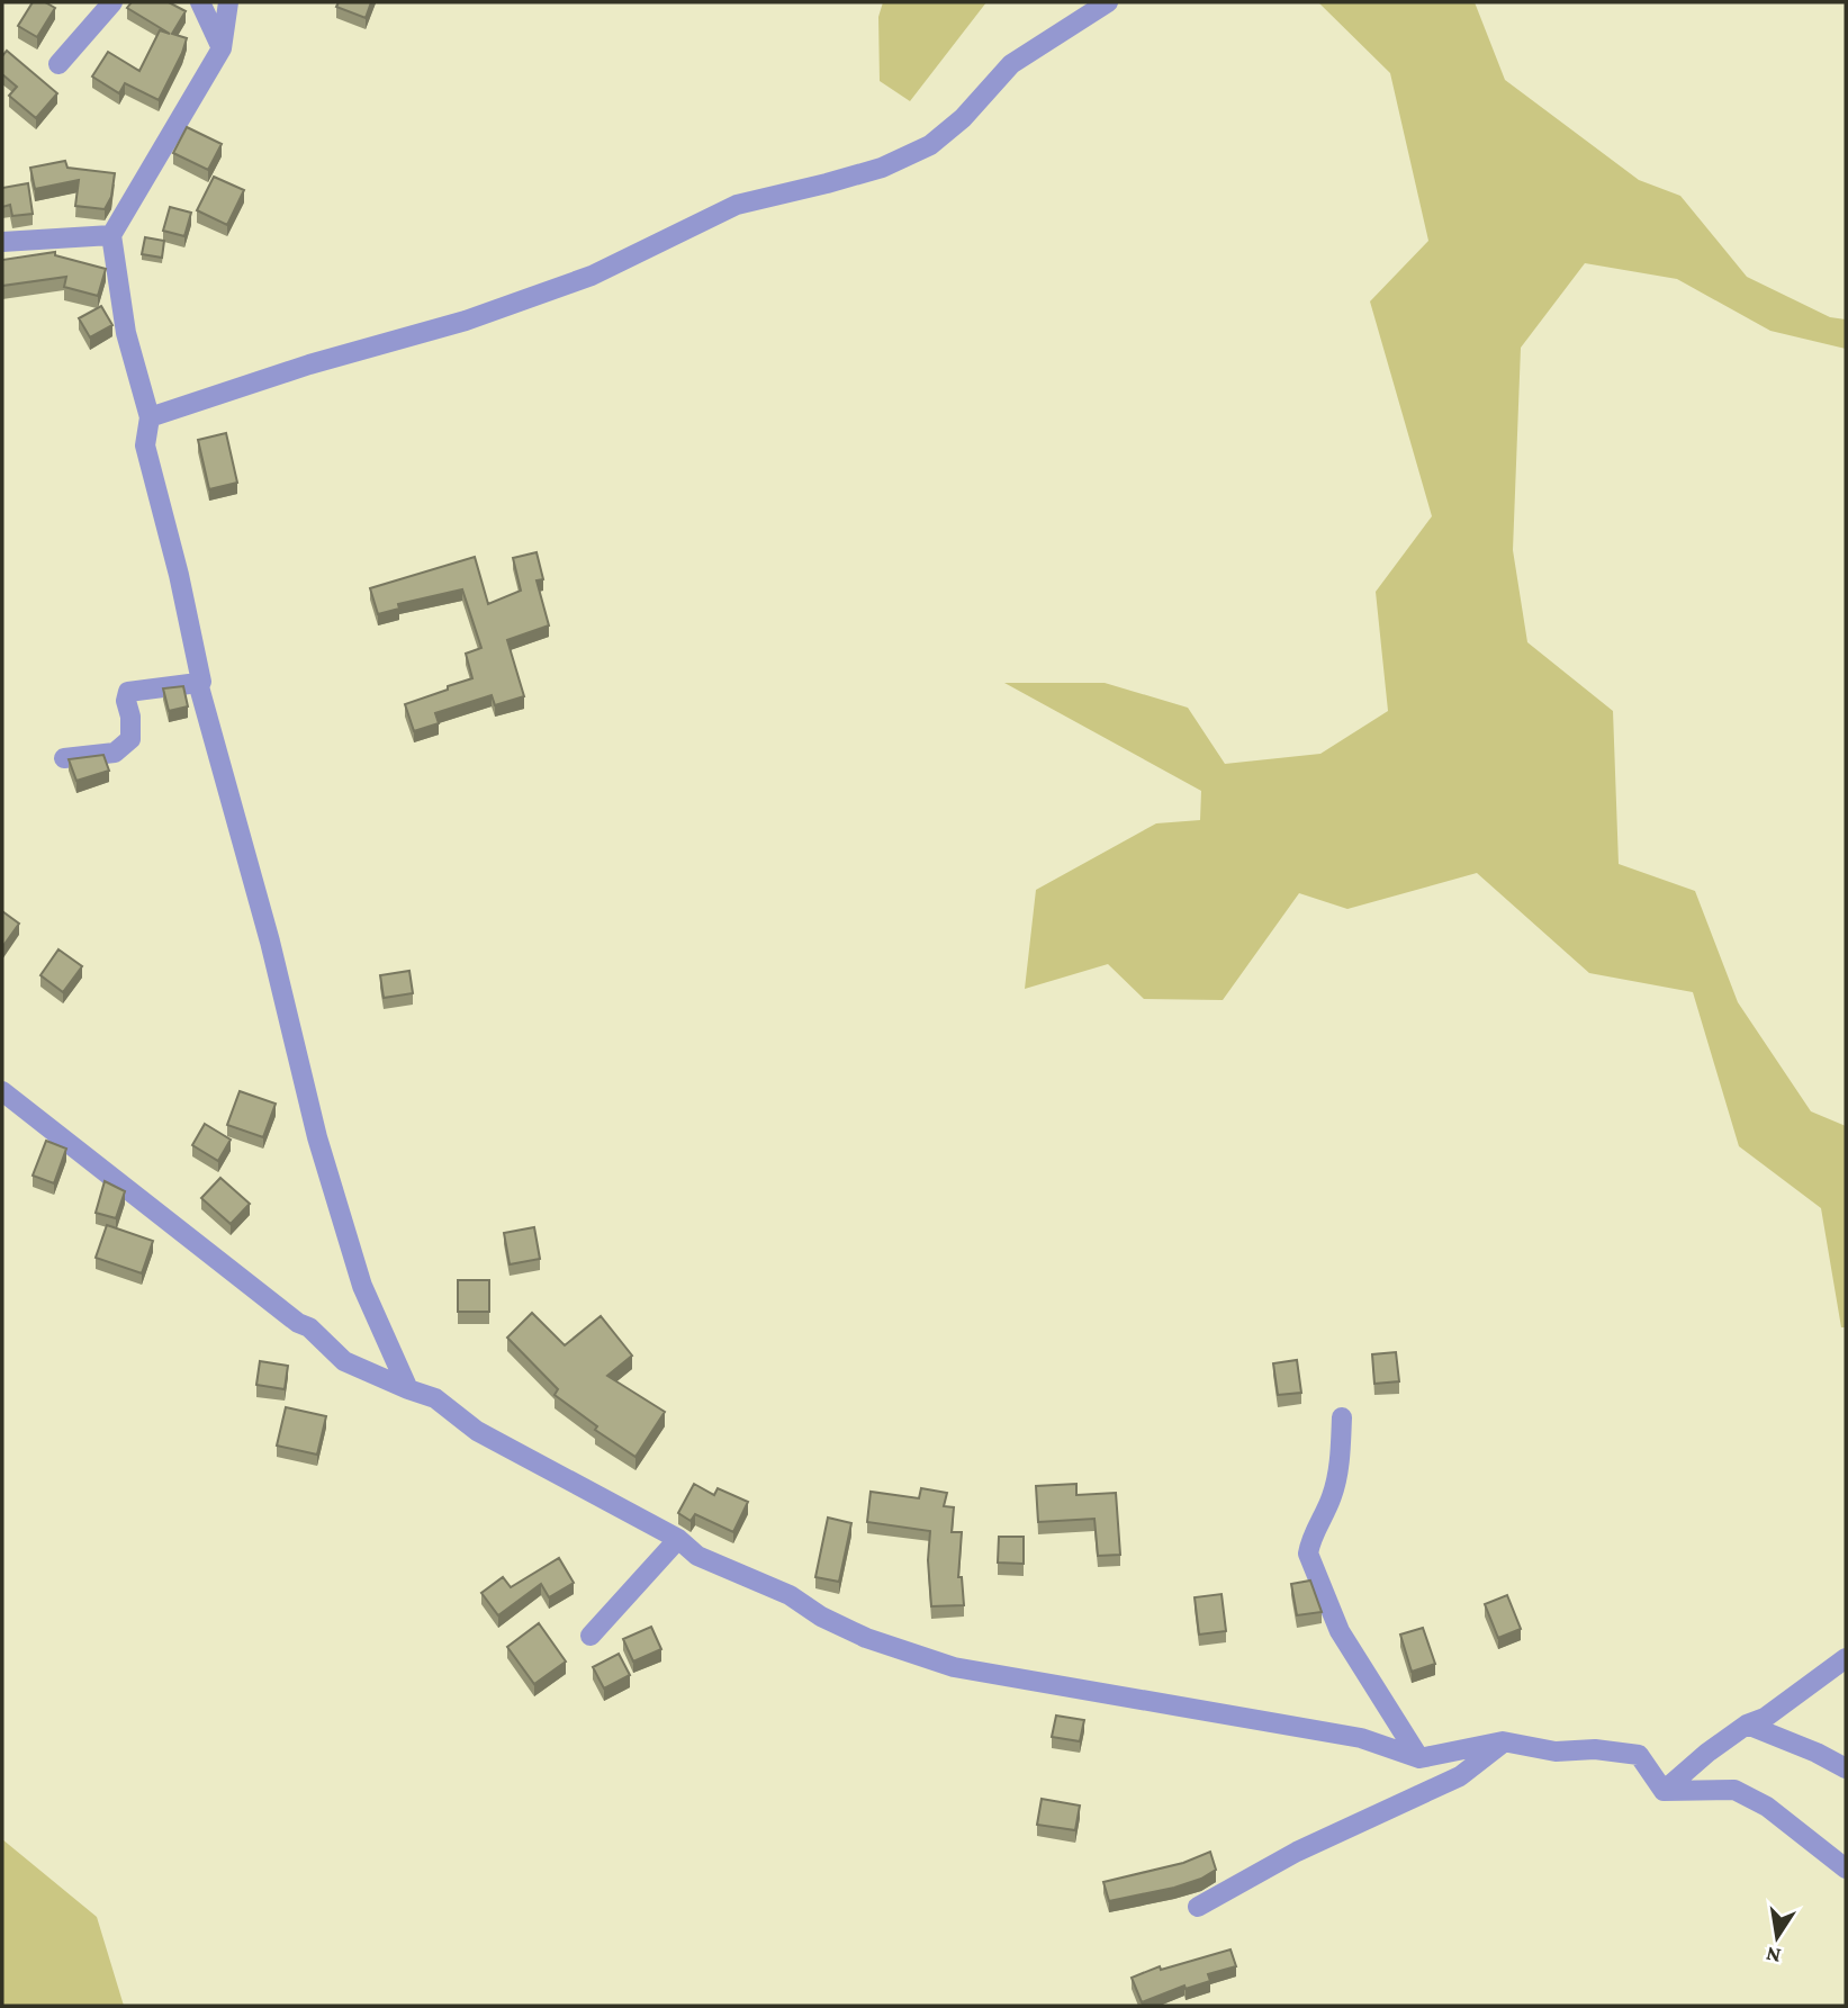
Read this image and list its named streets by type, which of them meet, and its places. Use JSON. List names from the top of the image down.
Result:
{
  "north": "bottom"
}
